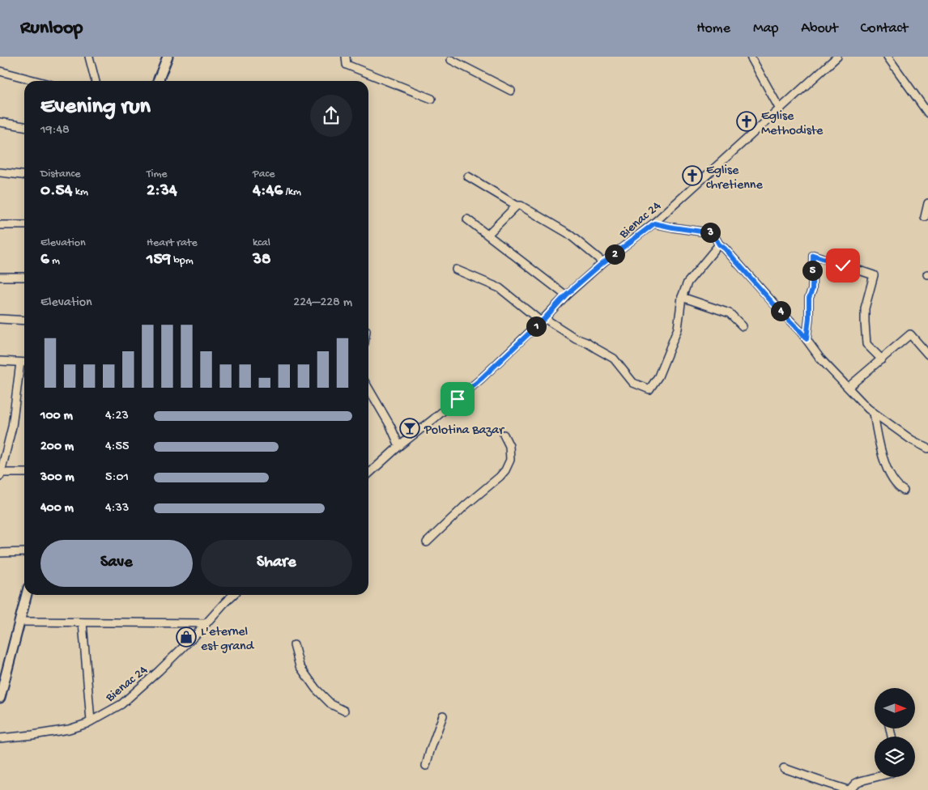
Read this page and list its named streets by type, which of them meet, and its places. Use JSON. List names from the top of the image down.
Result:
{
  "streets": {
    "street": ["Bienac 24"]
  },
  "places": {
    "church": ["Eglise Methodiste", "Eglise chretienne"],
    "bar": ["Polotina Bazar"],
    "shop": ["L'eternel est grand"]
  },
  "north": "right",
  "page": {
    "header": "Runloop",
    "nav": [
      "Home",
      "Map",
      "About",
      "Contact"
    ],
    "heading": ["Evening run", "19:48"],
    "stats": [
      ["Distance", "0.54 km"],
      ["Time", "2:34"],
      ["Pace", "4:46 /km"],
      ["Elevation", "6 m"],
      ["Heart rate", "159 bpm"],
      ["kcal", "38"]
    ],
    "pins": [
      "3",
      "2",
      "5",
      "4",
      "1"
    ],
    "chart": ["Elevation", "224–228 m"],
    "list": [
      {
        "name": "100 m",
        "note": "4:23"
      },
      {
        "name": "200 m",
        "note": "4:55"
      },
      {
        "name": "300 m",
        "note": "5:01"
      },
      {
        "name": "400 m",
        "note": "4:33"
      }
    ],
    "buttons": ["Save", "Share"]
  }
}
